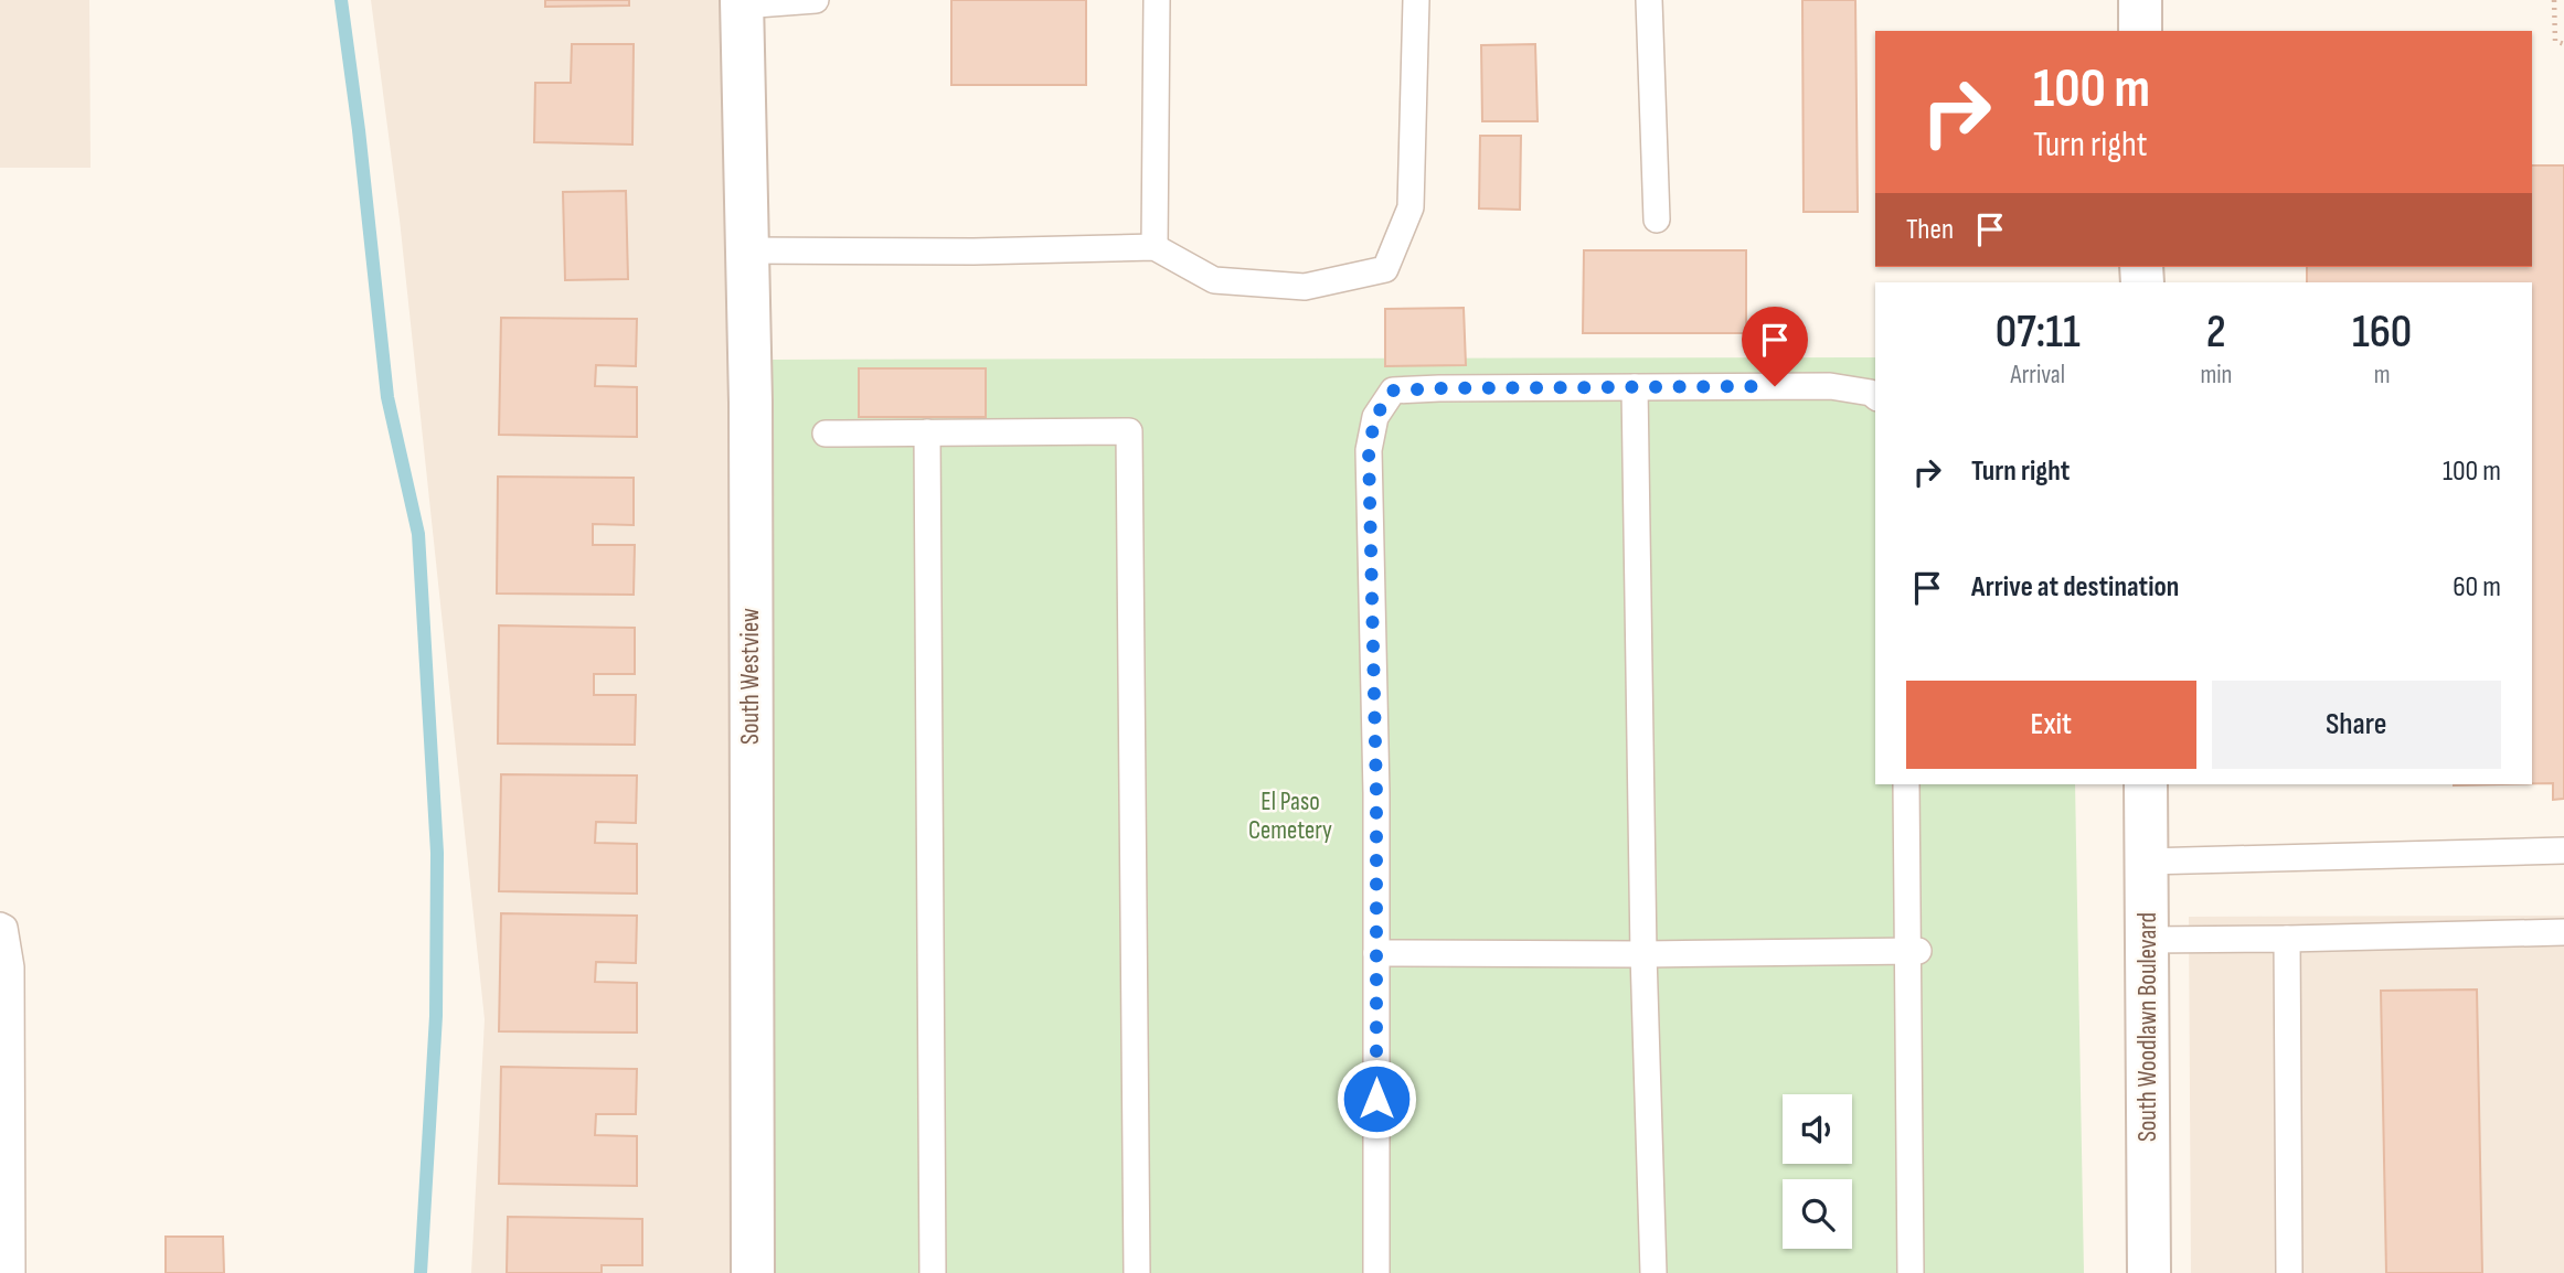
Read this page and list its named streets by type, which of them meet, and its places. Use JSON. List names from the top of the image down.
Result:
{
  "streets": {
    "street": ["South Westview", "South Woodlawn Boulevard"]
  },
  "parks": ["El Paso Cemetery"],
  "page": {
    "turn": ["100 m", "Turn right"],
    "then": "Then",
    "eta": [
      "07:11",
      "Arrival",
      "2",
      "min",
      "160",
      "m"
    ],
    "list": [
      {
        "name": "Turn right",
        "value": "100 m"
      },
      {
        "name": "Arrive at destination",
        "value": "60 m"
      }
    ],
    "buttons": ["Exit", "Share"]
  }
}
